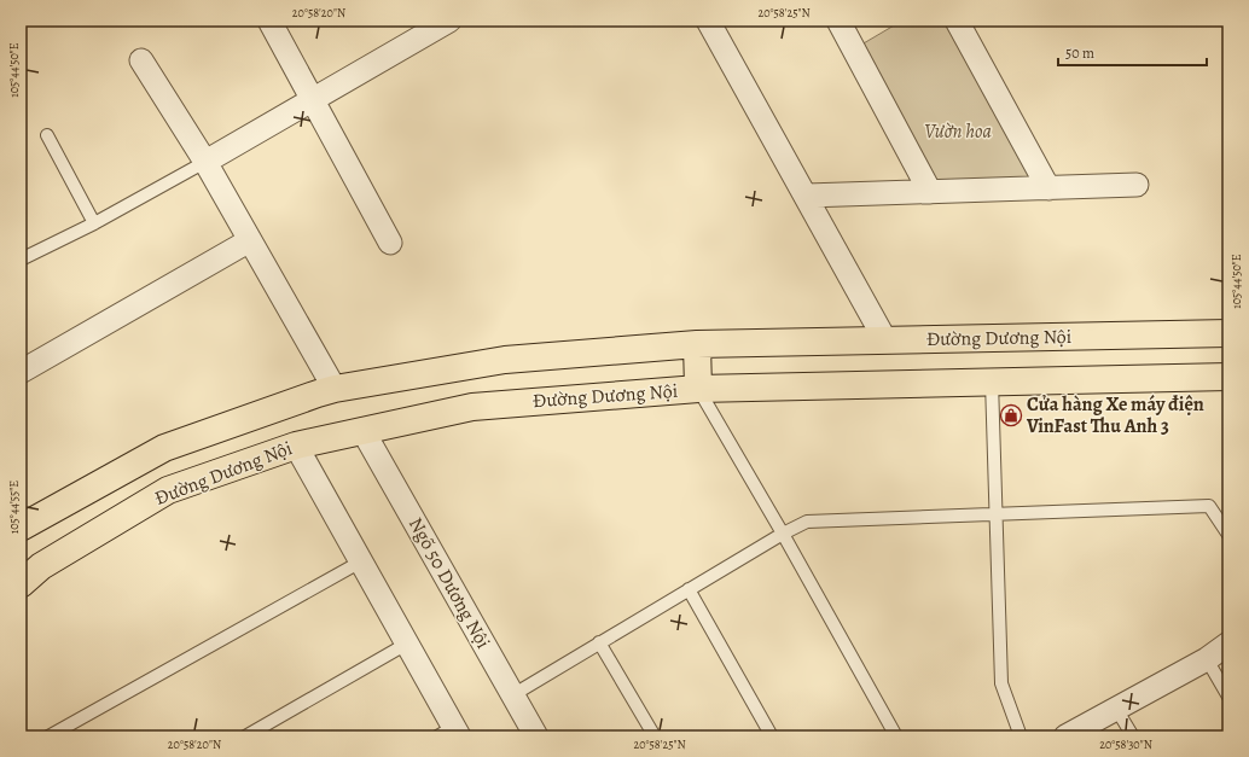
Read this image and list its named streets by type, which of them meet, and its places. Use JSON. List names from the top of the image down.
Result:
{
  "streets": {
    "main road": ["Đường Dương Nội"],
    "street": ["Ngõ 50 Dương Nội"]
  },
  "crossings": [
    ["Đường Dương Nội", "Ngõ 50 Dương Nội"]
  ],
  "parks": ["Vườn hoa"],
  "places": {
    "shop": ["Cửa hàng Xe máy điện VinFast Thu Anh 3"]
  },
  "scale_bar": "50 m",
  "coordinates": [
    "20°58'20\"N",
    "20°58'25\"N",
    "105°44'50\"E",
    "105°44'55\"E",
    "20°58'30\"N"
  ]
}
